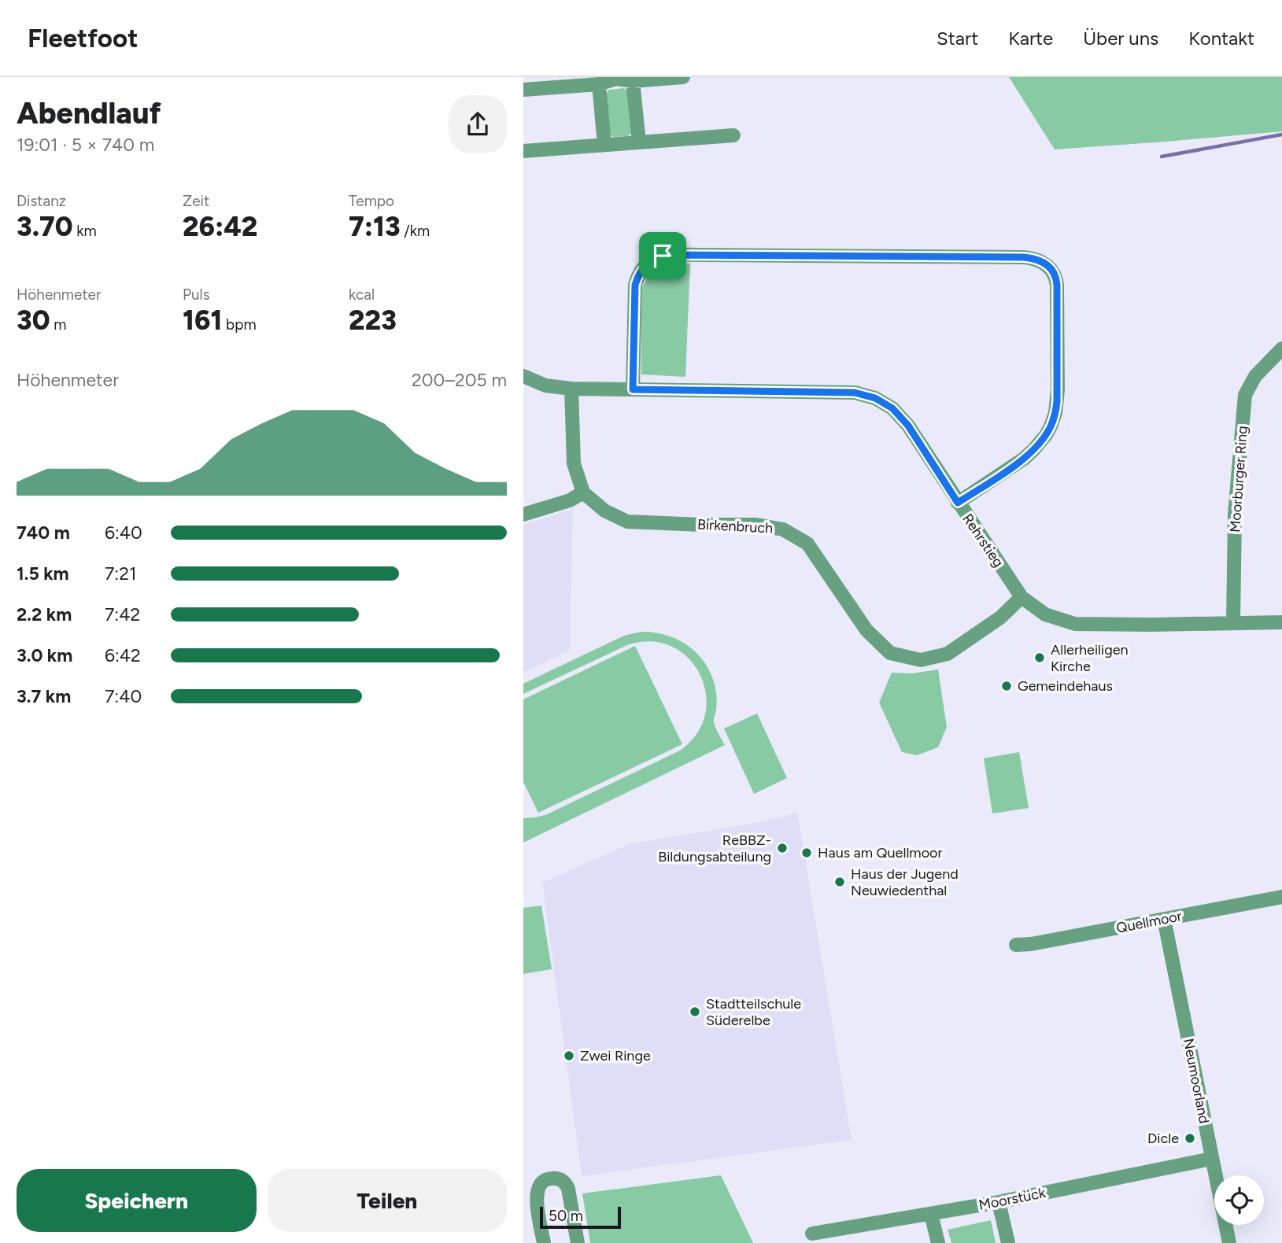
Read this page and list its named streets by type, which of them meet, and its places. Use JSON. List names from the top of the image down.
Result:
{
  "streets": {
    "street": [
      "Moorburger Ring",
      "Birkenbruch",
      "Rehrstieg",
      "Quellmoor",
      "Neumoorland",
      "Moorstück"
    ]
  },
  "crossings": [
    ["Moorburger Ring", "Rehrstieg"],
    ["Birkenbruch", "Rehrstieg"],
    ["Quellmoor", "Neumoorland"],
    ["Neumoorland", "Moorstück"]
  ],
  "places": [
    "Allerheiligen Kirche",
    "Gemeindehaus",
    "ReBBZ- Bildungsabteilung",
    "Haus am Quellmoor",
    "Haus der Jugend Neuwiedenthal",
    "Stadtteilschule Süderelbe",
    "Zwei Ringe",
    "Dicle"
  ],
  "scale_bar": "50 m",
  "page": {
    "header": "Fleetfoot",
    "nav": [
      "Start",
      "Karte",
      "Über uns",
      "Kontakt"
    ],
    "heading": ["Abendlauf", "19:01 · 5 × 740 m"],
    "stats": [
      ["Distanz", "3.70 km"],
      ["Zeit", "26:42"],
      ["Tempo", "7:13 /km"],
      ["Höhenmeter", "30 m"],
      ["Puls", "161 bpm"],
      ["kcal", "223"]
    ],
    "chart": ["Höhenmeter", "200–205 m"],
    "list": [
      {
        "name": "740 m",
        "note": "6:40"
      },
      {
        "name": "1.5 km",
        "note": "7:21"
      },
      {
        "name": "2.2 km",
        "note": "7:42"
      },
      {
        "name": "3.0 km",
        "note": "6:42"
      },
      {
        "name": "3.7 km",
        "note": "7:40"
      }
    ],
    "buttons": ["Speichern", "Teilen"],
    "scale": "50 m"
  }
}
